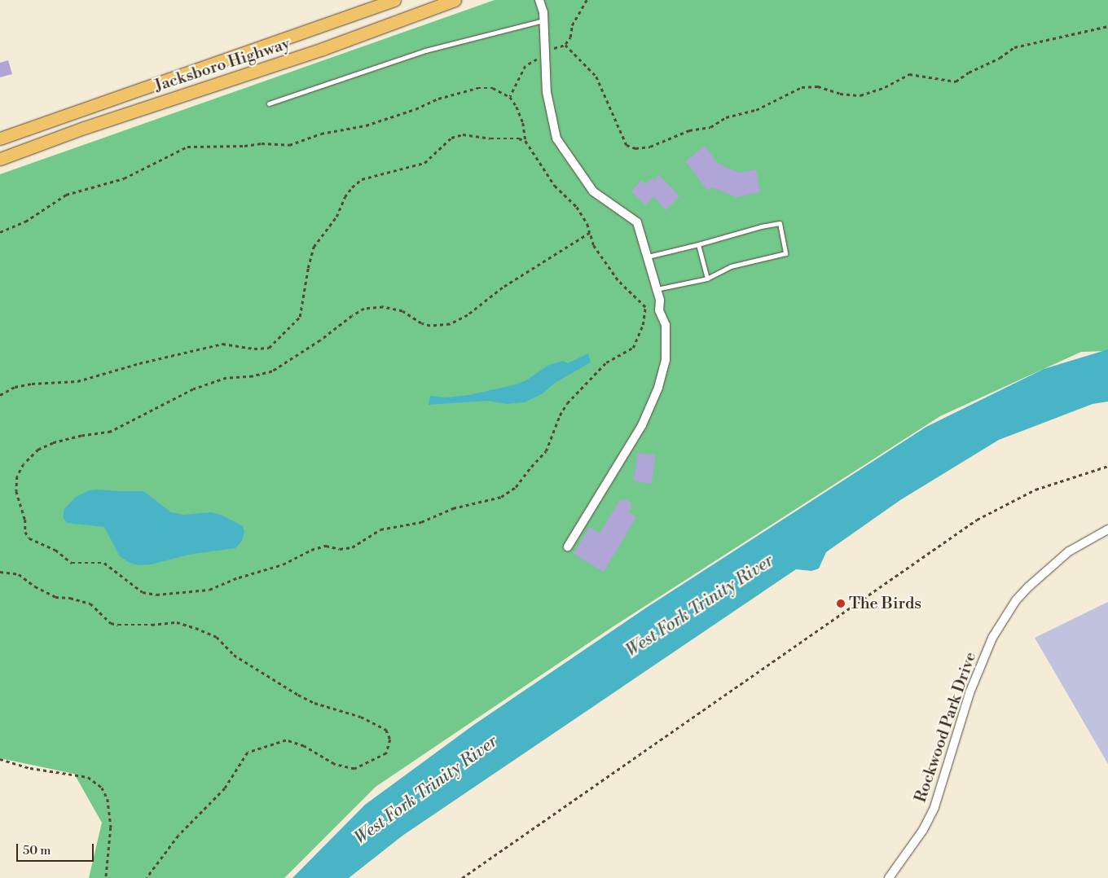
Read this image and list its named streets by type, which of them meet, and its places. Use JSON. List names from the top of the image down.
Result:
{
  "streets": {
    "main road": ["Jacksboro Highway"],
    "street": ["Rockwood Park Drive"]
  },
  "water": ["West Fork Trinity River"],
  "places": ["The Birds"],
  "scale_bar": "50 m"
}
